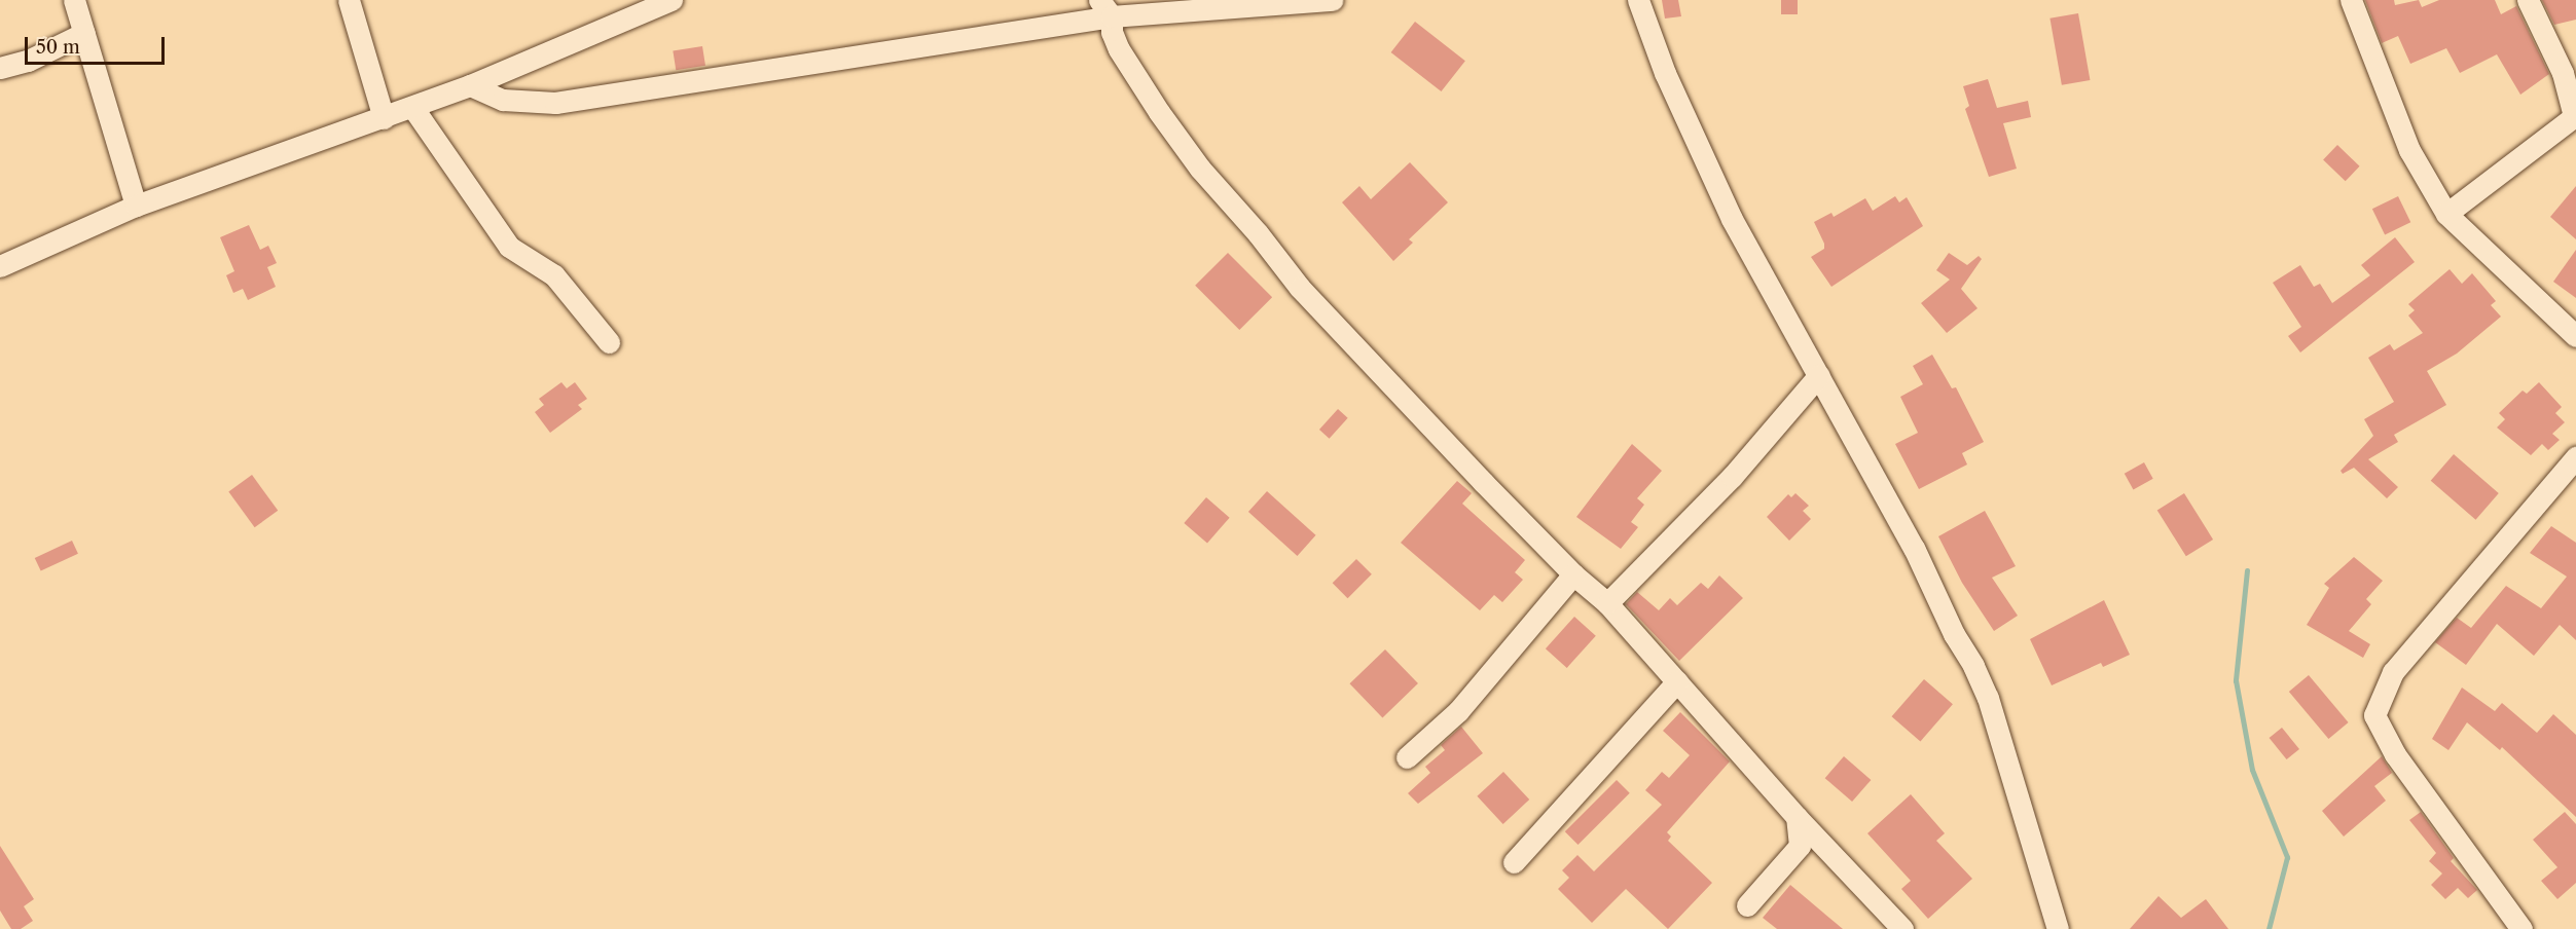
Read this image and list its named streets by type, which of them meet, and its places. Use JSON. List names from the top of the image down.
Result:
{
  "scale_bar": "50 m"
}
